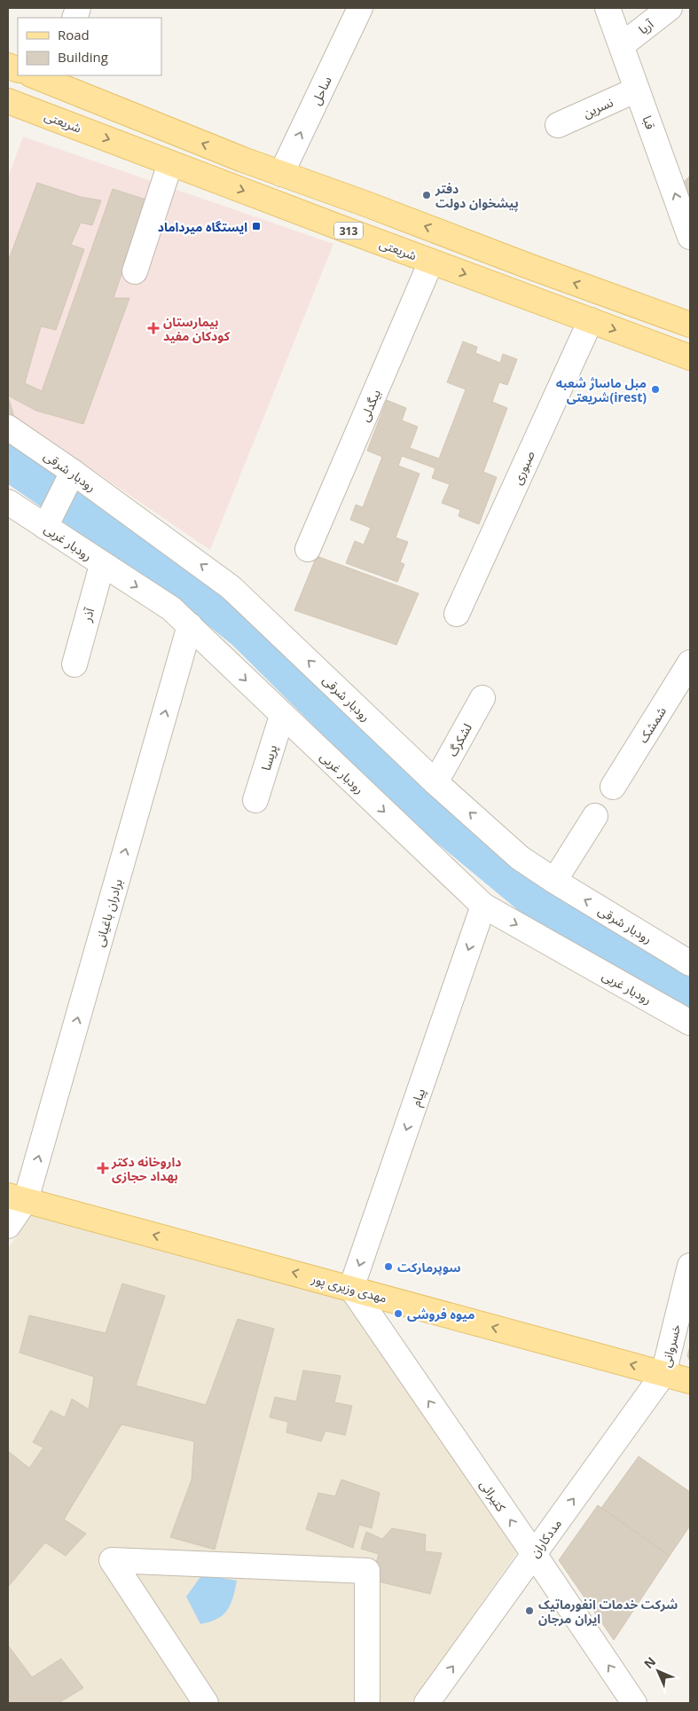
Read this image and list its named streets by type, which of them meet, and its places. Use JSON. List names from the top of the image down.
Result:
{
  "streets": {
    "main road": ["شریعتی", "313", "مهدی وزیری پور"],
    "street": [
      "آریا",
      "ساحل",
      "نسرین",
      "قبا",
      "بیگدلی",
      "صبوری",
      "رودبار شرقی",
      "رودبار غربی",
      "آذر",
      "شمشک",
      "لشکرگ",
      "پریسا",
      "برادران باغیانی",
      "پیام",
      "خسروانی",
      "کتیرائی",
      "مددکاران"
    ]
  },
  "crossings": [
    ["آریا", "قبا"],
    ["نسرین", "قبا"],
    ["شریعتی", "بیگدلی"],
    ["شریعتی", "صبوری"],
    ["رودبار شرقی", "لشکرگ"],
    ["رودبار غربی", "آذر"],
    ["رودبار غربی", "پریسا"],
    ["رودبار غربی", "برادران باغیانی"],
    ["رودبار غربی", "پیام"],
    ["برادران باغیانی", "مهدی وزیری پور"],
    ["پیام", "مهدی وزیری پور"],
    ["پیام", "کتیرائی"],
    ["مهدی وزیری پور", "خسروانی"],
    ["مهدی وزیری پور", "کتیرائی"],
    ["مهدی وزیری پور", "مددکاران"],
    ["خسروانی", "مددکاران"],
    ["کتیرائی", "مددکاران"]
  ],
  "one_way": [
    "ساحل",
    "قبا",
    "رودبار شرقی",
    "رودبار غربی",
    "برادران باغیانی",
    "پیام",
    "مهدی وزیری پور",
    "کتیرائی",
    "مددکاران"
  ],
  "places": {
    "other": [
      "دفتر پیشخوان دولت",
      "مبل ماساژ شعبه شریعتی(irest)",
      "سوپرمارکت",
      "میوه فروشى",
      "شرکت خدمات انفورماتیک ایران مرجان"
    ],
    "transit": ["ایستگاه میرداماد"],
    "health": ["بیمارستان کودکان مفید", "داروخانه دکتر بهداد حجازی"]
  },
  "legend": ["Road", "Building"],
  "north": "top left"
}
